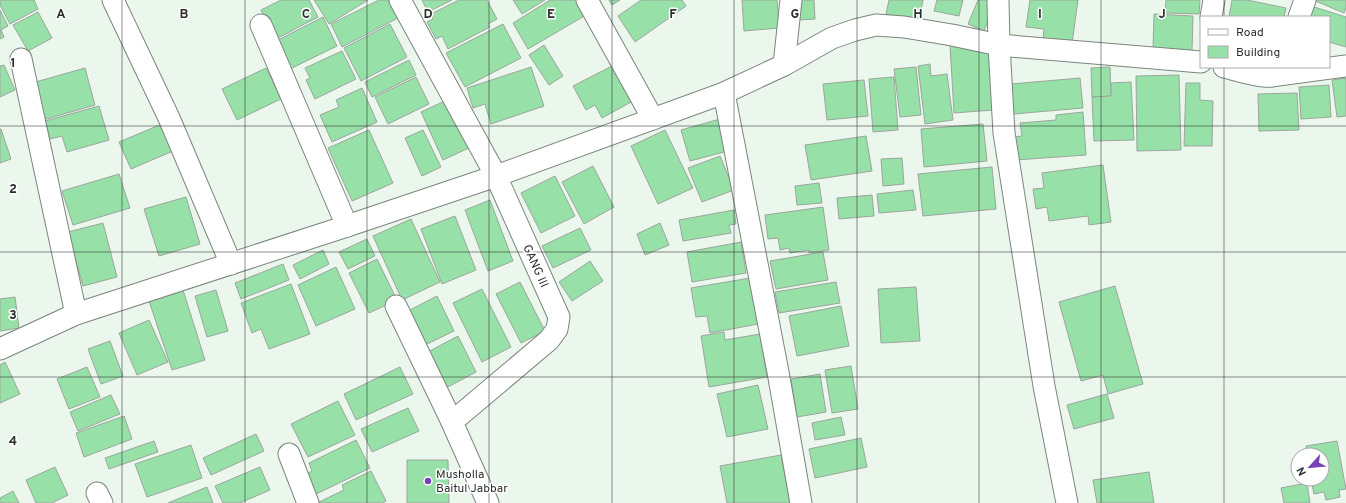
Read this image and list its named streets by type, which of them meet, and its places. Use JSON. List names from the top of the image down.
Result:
{
  "streets": {
    "street": ["GANG III"]
  },
  "places": ["Musholla Baitul Jabbar"],
  "legend": ["Road", "Building"],
  "north": "bottom left",
  "grid": {
    "columns": [
      "A",
      "B",
      "C",
      "D",
      "E",
      "F",
      "G",
      "H",
      "I",
      "J"
    ],
    "rows": [
      "1",
      "2",
      "3",
      "4"
    ]
  }
}
